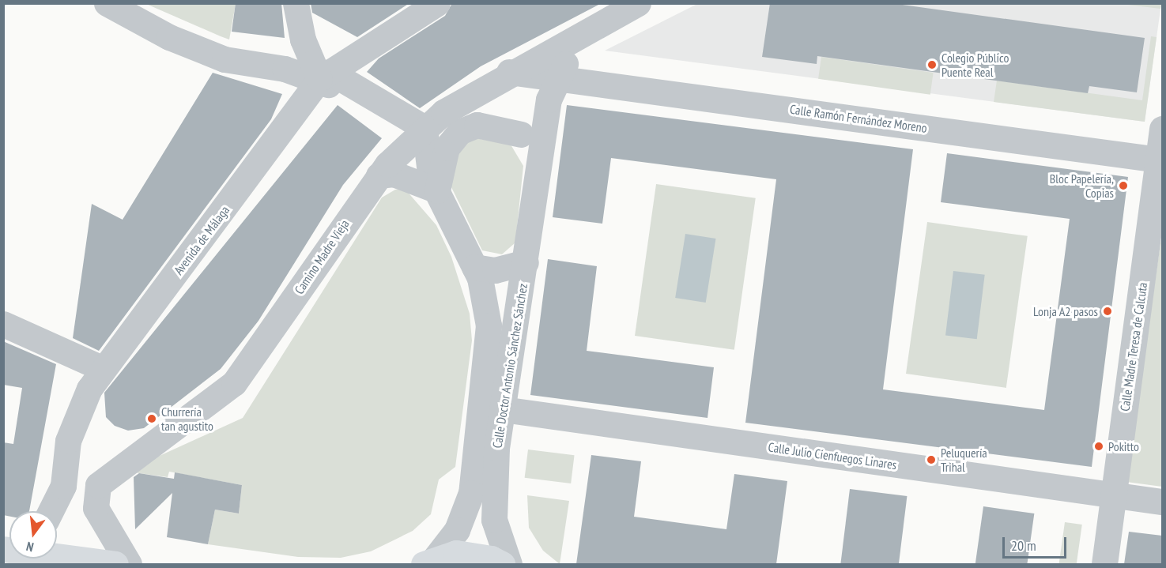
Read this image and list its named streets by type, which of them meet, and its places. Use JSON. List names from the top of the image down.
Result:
{
  "streets": {
    "street": [
      "Calle Ramón Fernández Moreno",
      "Avenida de Málaga",
      "Camino Madre Vieja",
      "Calle Madre Teresa de Calcuta",
      "Calle Doctor Antonio Sánchez Sánchez",
      "Calle Julio Cienfuegos Linares"
    ]
  },
  "crossings": [
    ["Calle Ramón Fernández Moreno", "Camino Madre Vieja"],
    ["Calle Ramón Fernández Moreno", "Calle Madre Teresa de Calcuta"],
    ["Calle Ramón Fernández Moreno", "Calle Doctor Antonio Sánchez Sánchez"],
    ["Camino Madre Vieja", "Calle Doctor Antonio Sánchez Sánchez"],
    ["Calle Madre Teresa de Calcuta", "Calle Julio Cienfuegos Linares"],
    ["Calle Doctor Antonio Sánchez Sánchez", "Calle Julio Cienfuegos Linares"]
  ],
  "places": [
    "Colegio Público Puente Real",
    "Bloc Papelería, Copias",
    "Lonja A2 pasos",
    "Churrería tan agustito",
    "Pokitto",
    "Peluquería Trihal"
  ],
  "scale_bar": "20 m",
  "north": "bottom"
}
